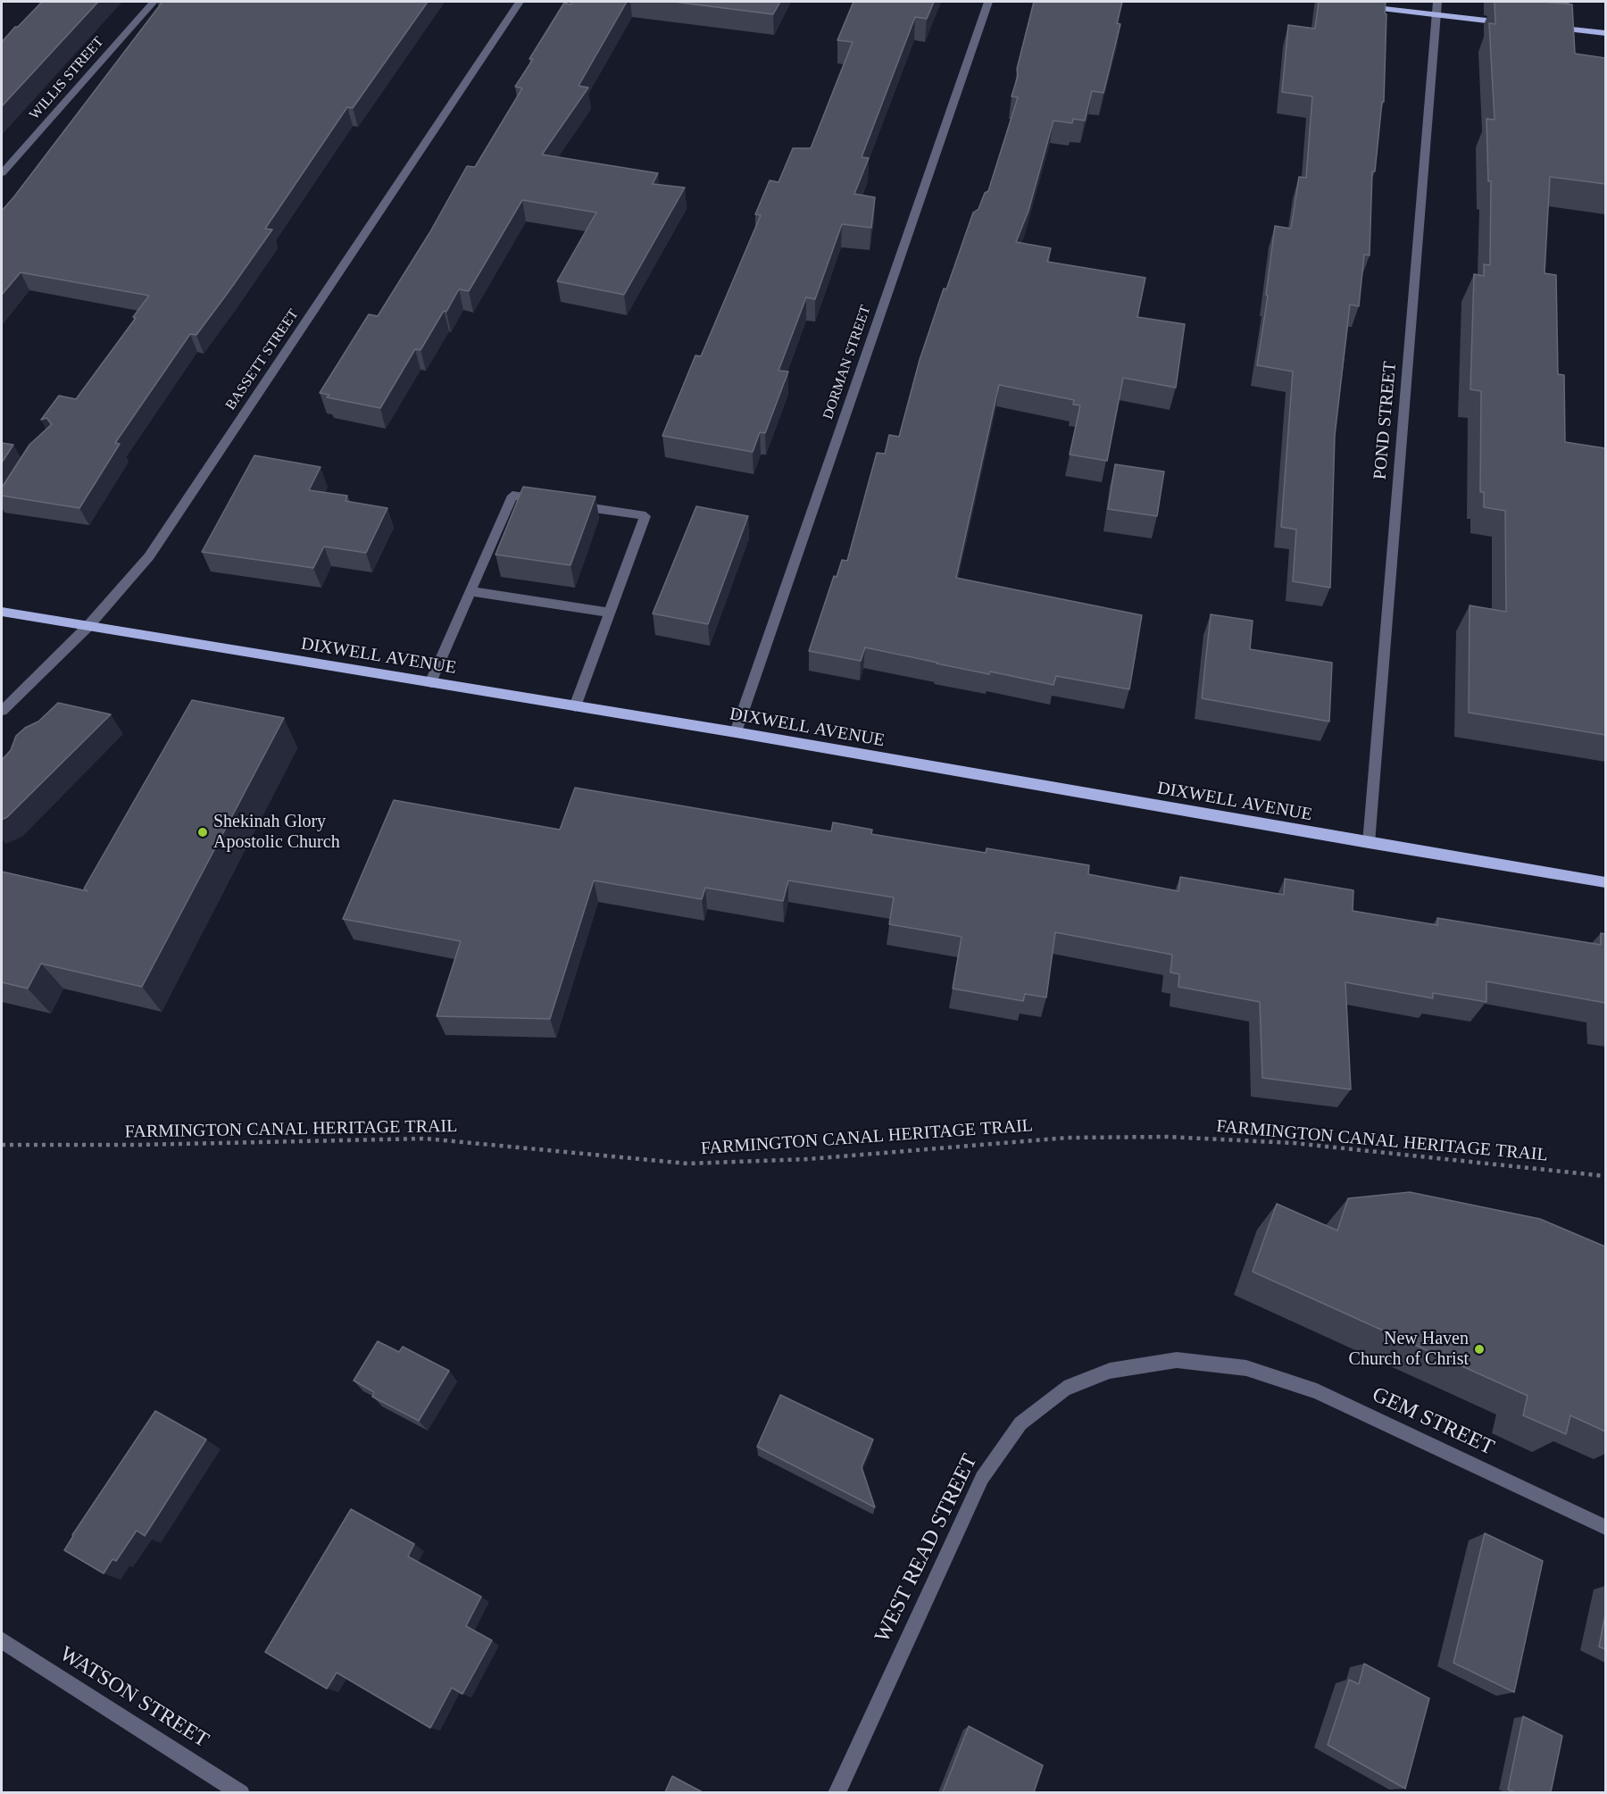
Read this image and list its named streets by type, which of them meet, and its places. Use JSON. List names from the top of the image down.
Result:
{
  "streets": {
    "main road": ["DIXWELL AVENUE"],
    "street": [
      "WILLIS STREET",
      "BASSETT STREET",
      "DORMAN STREET",
      "POND STREET",
      "GEM STREET",
      "WEST READ STREET",
      "WATSON STREET"
    ],
    "path": ["FARMINGTON CANAL HERITAGE TRAIL"]
  },
  "crossings": [
    ["BASSETT STREET", "DIXWELL AVENUE"],
    ["DORMAN STREET", "DIXWELL AVENUE"],
    ["POND STREET", "DIXWELL AVENUE"],
    ["GEM STREET", "WEST READ STREET"]
  ],
  "places": ["Shekinah Glory Apostolic Church", "New Haven Church of Christ"]
}
